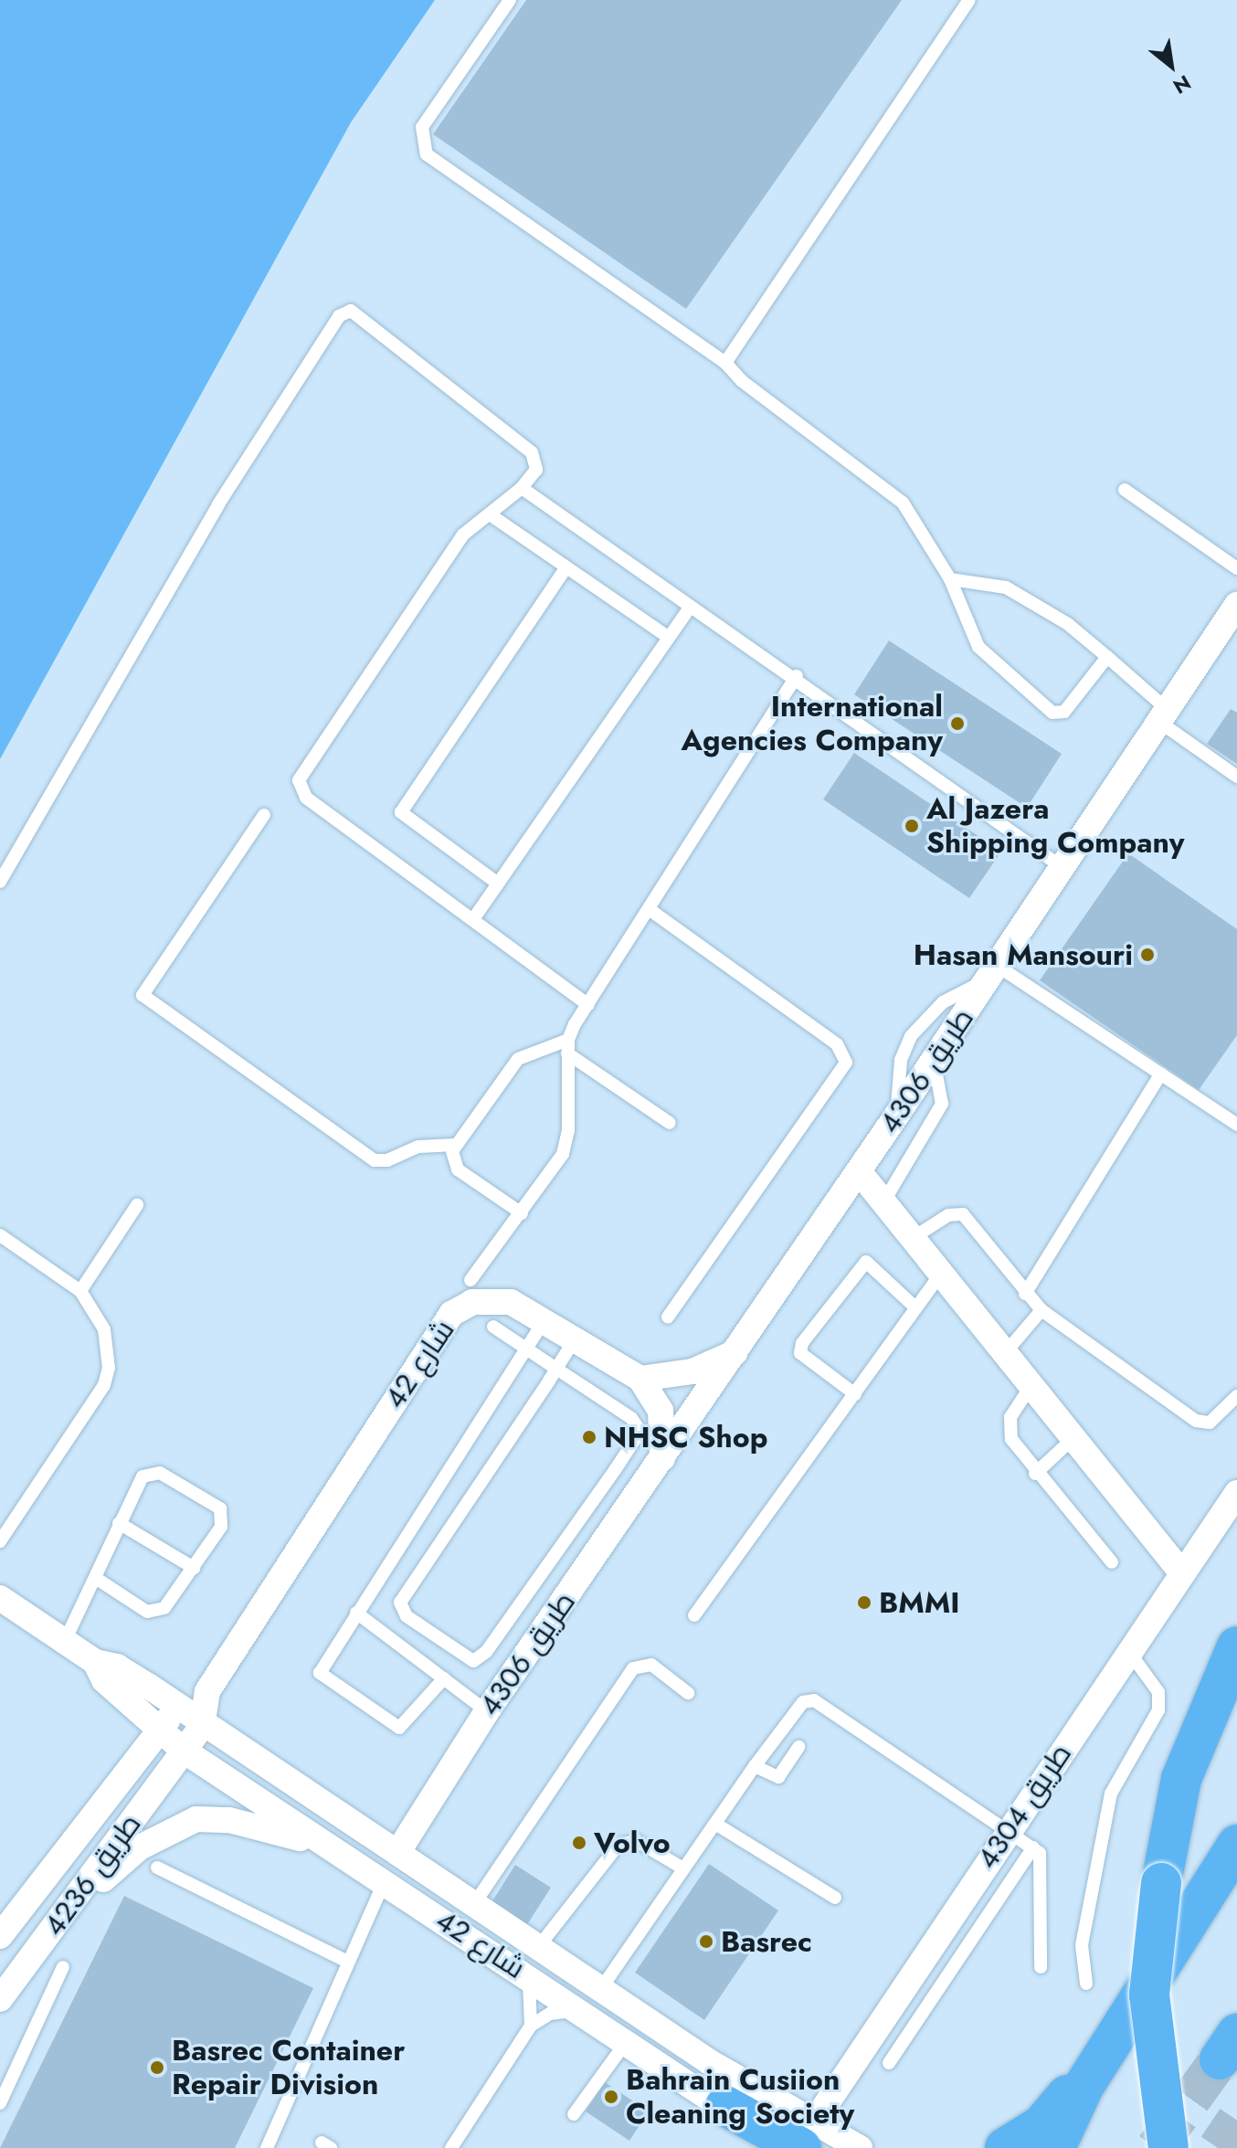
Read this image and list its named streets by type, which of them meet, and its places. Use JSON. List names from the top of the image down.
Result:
{
  "streets": {
    "street": [
      "طريق 4306",
      "شارع 42",
      "طريق 4304",
      "طريق 4236"
    ]
  },
  "crossings": [
    ["طريق 4306", "شارع 42"],
    ["شارع 42", "طريق 4304"],
    ["شارع 42", "طريق 4236"]
  ],
  "places": [
    "International Agencies Company",
    "Al Jazera Shipping Company",
    "Hasan Mansouri",
    "NHSC Shop",
    "BMMI",
    "Volvo",
    "Basrec",
    "Basrec Container Repair Division",
    "Bahrain Cusiion Cleaning Society"
  ],
  "north": "bottom right"
}
